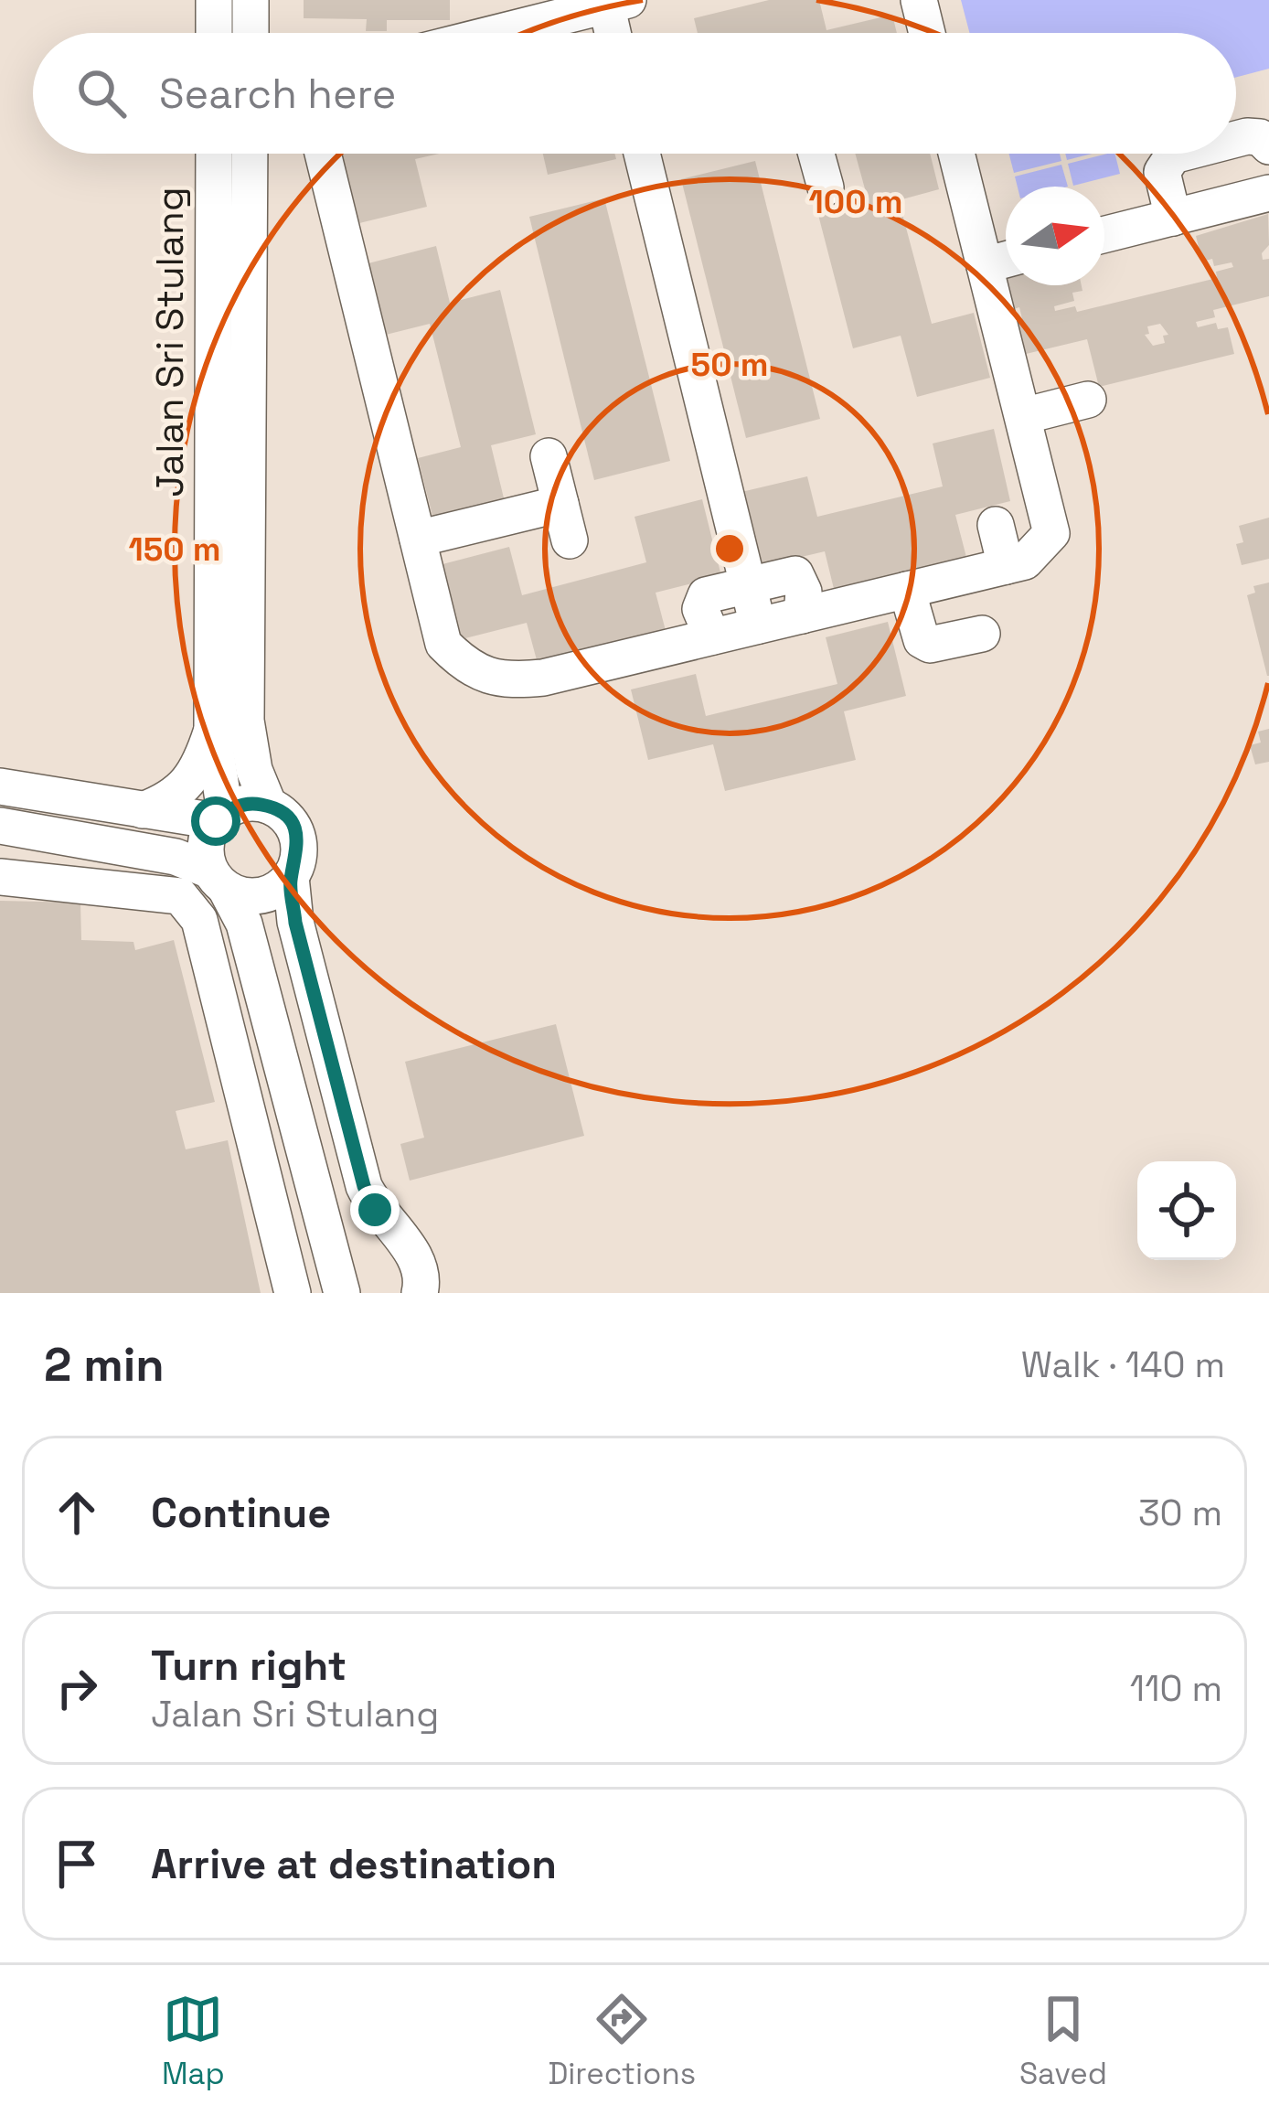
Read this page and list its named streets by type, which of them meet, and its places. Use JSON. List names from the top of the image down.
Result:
{
  "streets": {
    "street": ["Jalan Sri Stulang"]
  },
  "north": "right",
  "page": {
    "search": "Search here",
    "heading": ["2 min", "Walk · 140 m"],
    "list": [
      ["Continue", "30 m"],
      ["Turn right", "Jalan Sri Stulang", "110 m"],
      "Arrive at destination"
    ],
    "nav": ["Map", "Directions", "Saved"]
  },
  "rings": ["100 m", "50 m", "150 m"]
}
